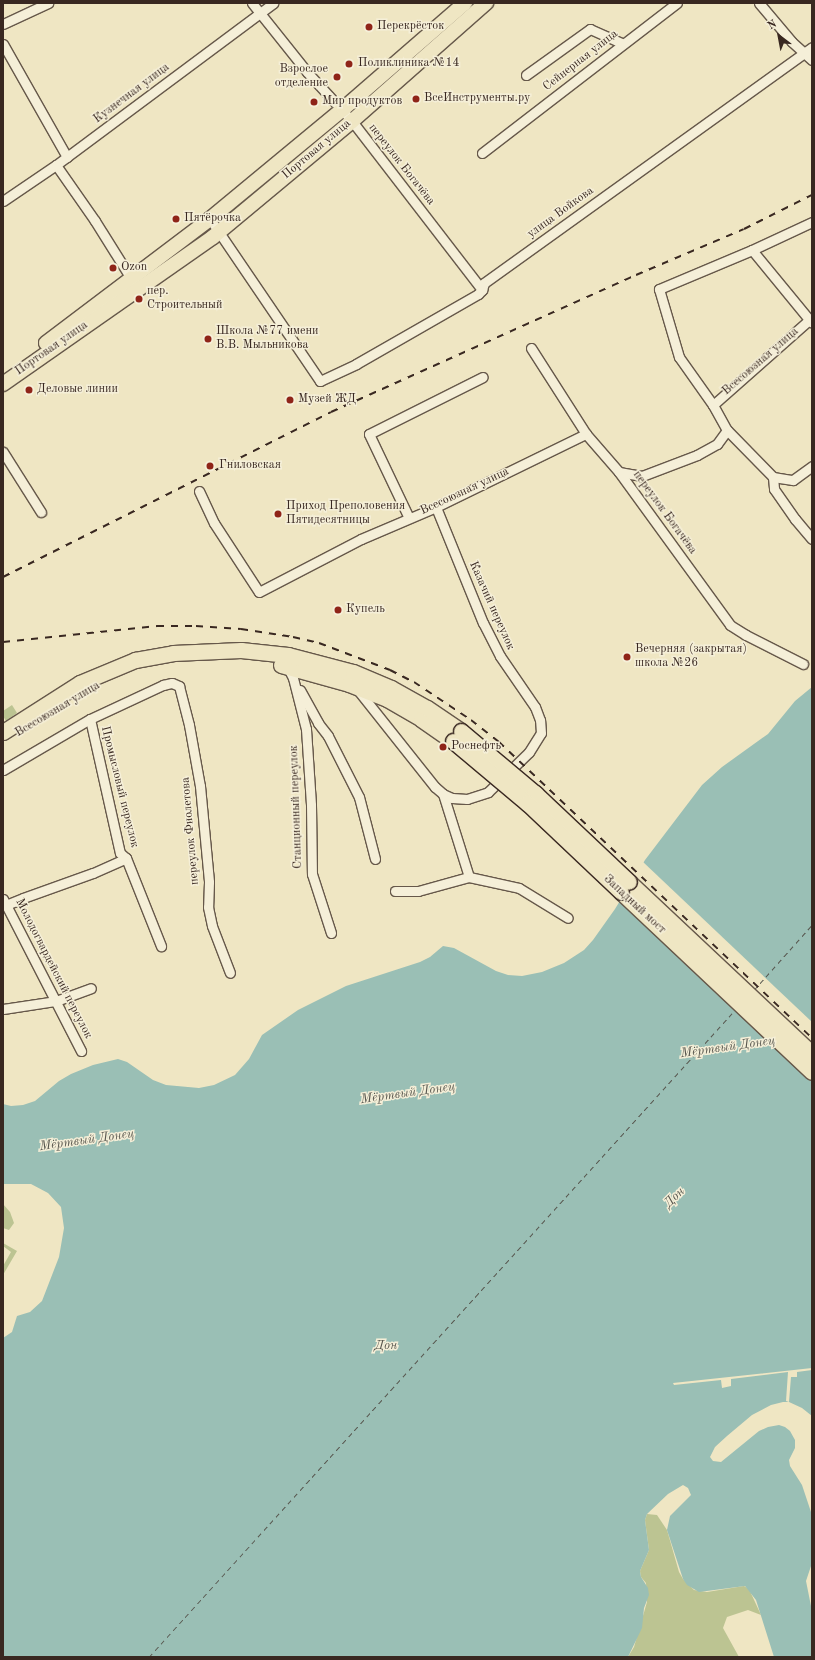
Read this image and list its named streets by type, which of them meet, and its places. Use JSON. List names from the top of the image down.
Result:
{
  "streets": {
    "highway": ["Всесоюзная улица", "Западный мост"],
    "main road": ["Портовая улица"],
    "street": [
      "Сейнерная улица",
      "Кузнечная улица",
      "переулок Богачёва",
      "улица Войкова",
      "Казачий переулок",
      "Промысловый переулок",
      "Станционный переулок",
      "переулок Фиолетова",
      "Молодогвардейский переулок"
    ]
  },
  "crossings": [
    ["Кузнечная улица", "переулок Богачёва"],
    ["Портовая улица", "переулок Богачёва"],
    ["Портовая улица", "улица Войкова"],
    ["переулок Богачёва", "улица Войкова"],
    ["переулок Богачёва", "Всесоюзная улица"],
    ["Всесоюзная улица", "Казачий переулок"],
    ["Всесоюзная улица", "Станционный переулок"],
    ["Всесоюзная улица", "Западный мост"],
    ["Промысловый переулок", "переулок Фиолетова"],
    ["Промысловый переулок", "Молодогвардейский переулок"]
  ],
  "water": ["Мёртвый Донец", "Дон"],
  "places": [
    "Перекрёсток",
    "Поликлиника №14",
    "Взрослое отделение",
    "ВсеИнструменты.ру",
    "Мир продуктов",
    "Пятёрочка",
    "Ozon",
    "пер. Строительный",
    "Школа №77 имени В.В. Мыльникова",
    "Деловые линии",
    "Музей ЖД",
    "Гниловская",
    "Приход Преполовения Пятидесятницы",
    "Купель",
    "Вечерняя (закрытая) школа №26",
    "Роснефть"
  ],
  "north": "top left"
}
